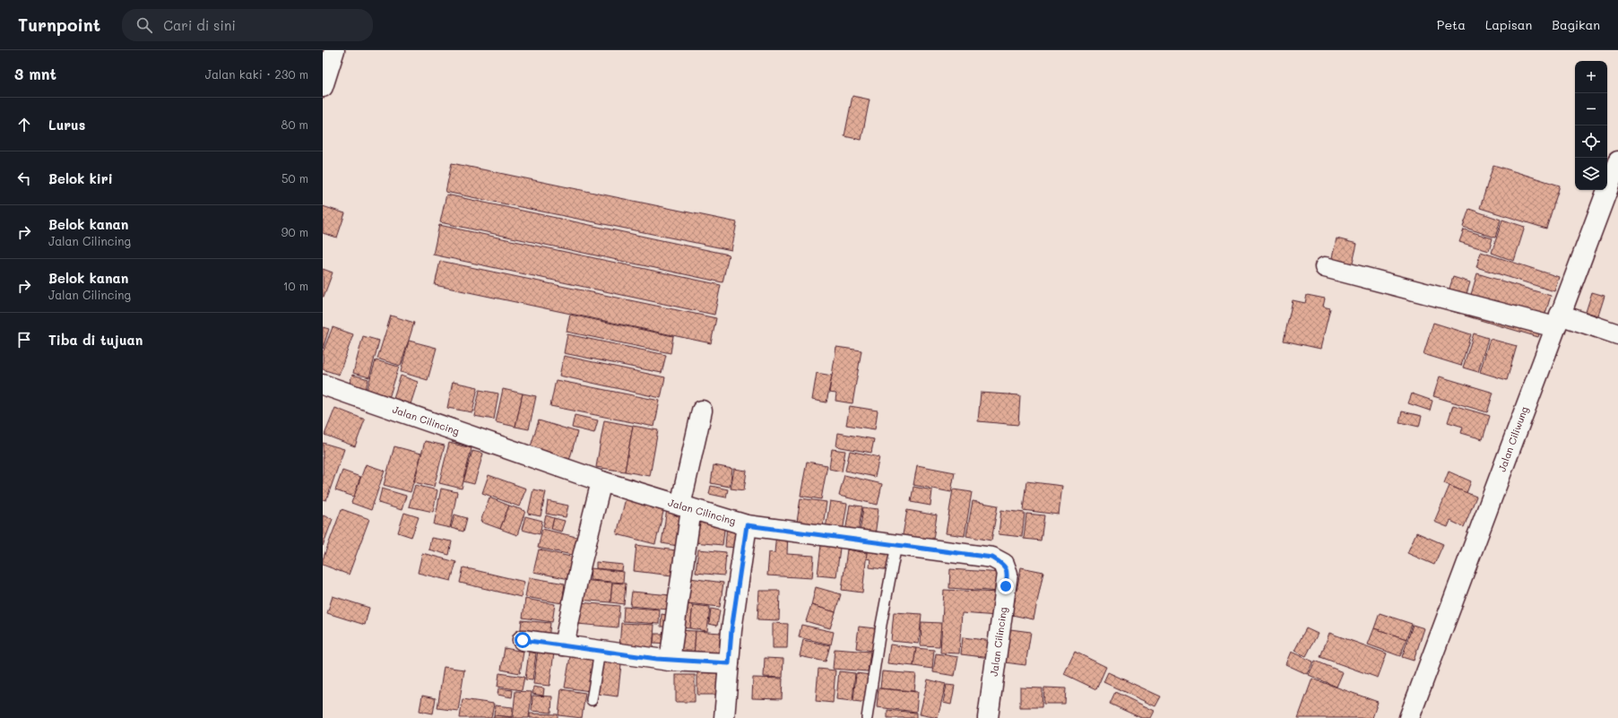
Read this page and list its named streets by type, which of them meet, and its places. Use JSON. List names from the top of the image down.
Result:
{
  "streets": {
    "street": ["Jalan Cilincing", "Jalan Ciliwung"]
  },
  "page": {
    "header": "Turnpoint",
    "search": "Cari di sini",
    "nav": ["Peta", "Lapisan", "Bagikan"],
    "heading": ["3 mnt", "Jalan kaki · 230 m"],
    "map_buttons": ["+", "−"],
    "list": [
      ["Lurus", "80 m"],
      ["Belok kiri", "50 m"],
      ["Belok kanan", "Jalan Cilincing", "90 m"],
      ["Belok kanan", "Jalan Cilincing", "10 m"],
      "Tiba di tujuan"
    ]
  }
}
